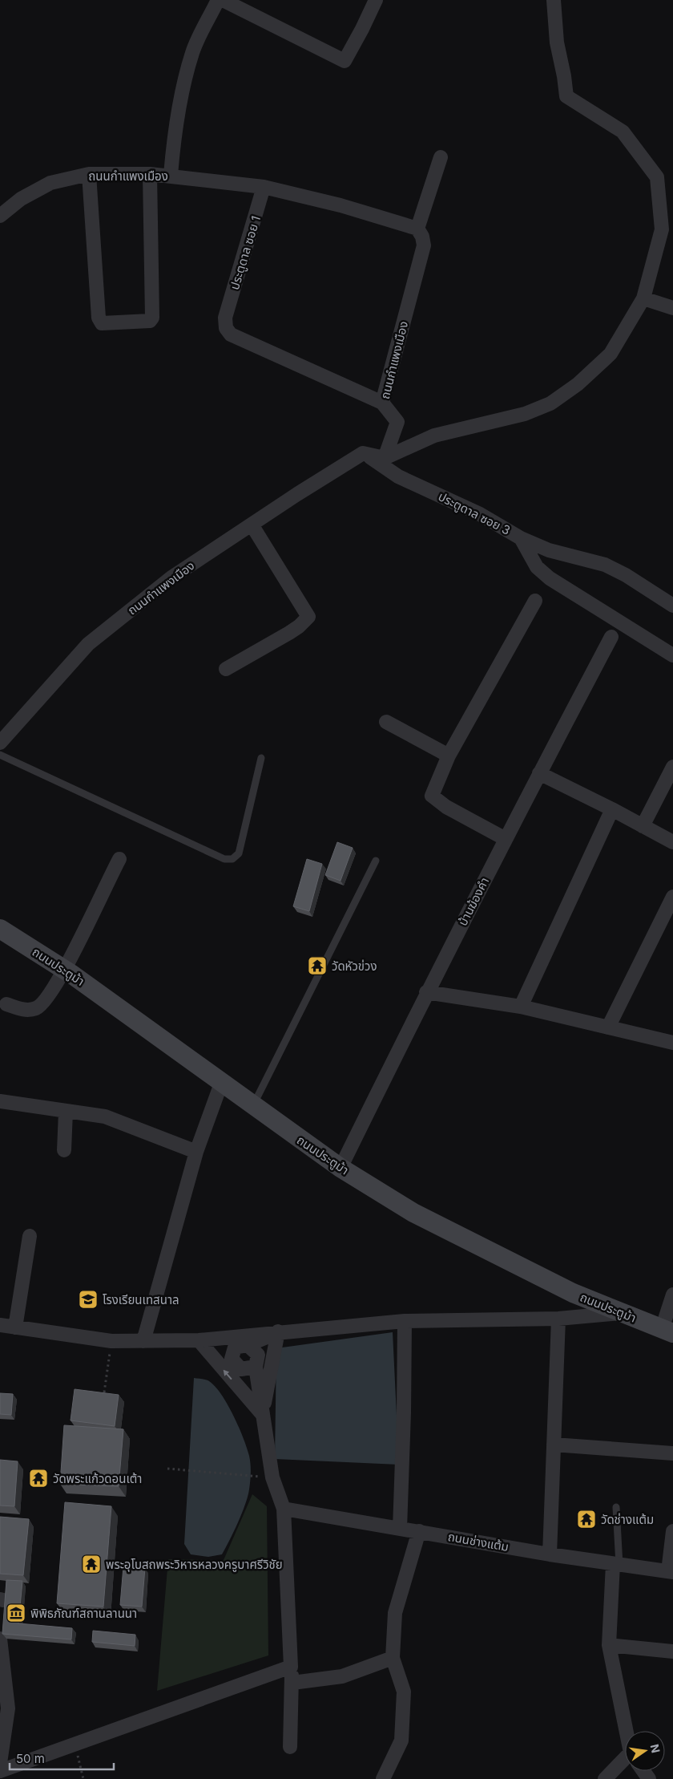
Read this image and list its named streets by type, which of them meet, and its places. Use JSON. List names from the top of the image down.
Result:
{
  "streets": {
    "main road": ["ถนนประตูม้า"],
    "street": [
      "ถนนกำแพงเมือง",
      "ประตูดาล ซอย 1",
      "ประตูดาล ซอย 3",
      "บ้านฆ้องคำ",
      "ถนนช่างแต้ม"
    ]
  },
  "crossings": [
    ["ถนนกำแพงเมือง", "ประตูดาล ซอย 1"],
    ["ถนนกำแพงเมือง", "ประตูดาล ซอย 3"],
    ["บ้านฆ้องคำ", "ถนนประตูม้า"]
  ],
  "places": {
    "temple": [
      "วัดหัวข่วง",
      "วัดพระแก้วดอนเต้า",
      "วัดช่างแต้ม",
      "พระอุโบสถพระวิหารหลวงครูบาศรีวิชัย"
    ],
    "school or university": ["โรงเรียนเทสนาล"],
    "museum": ["พิพิธภัณฑ์สถานลานนา"]
  },
  "scale_bar": "50 m",
  "north": "right"
}
